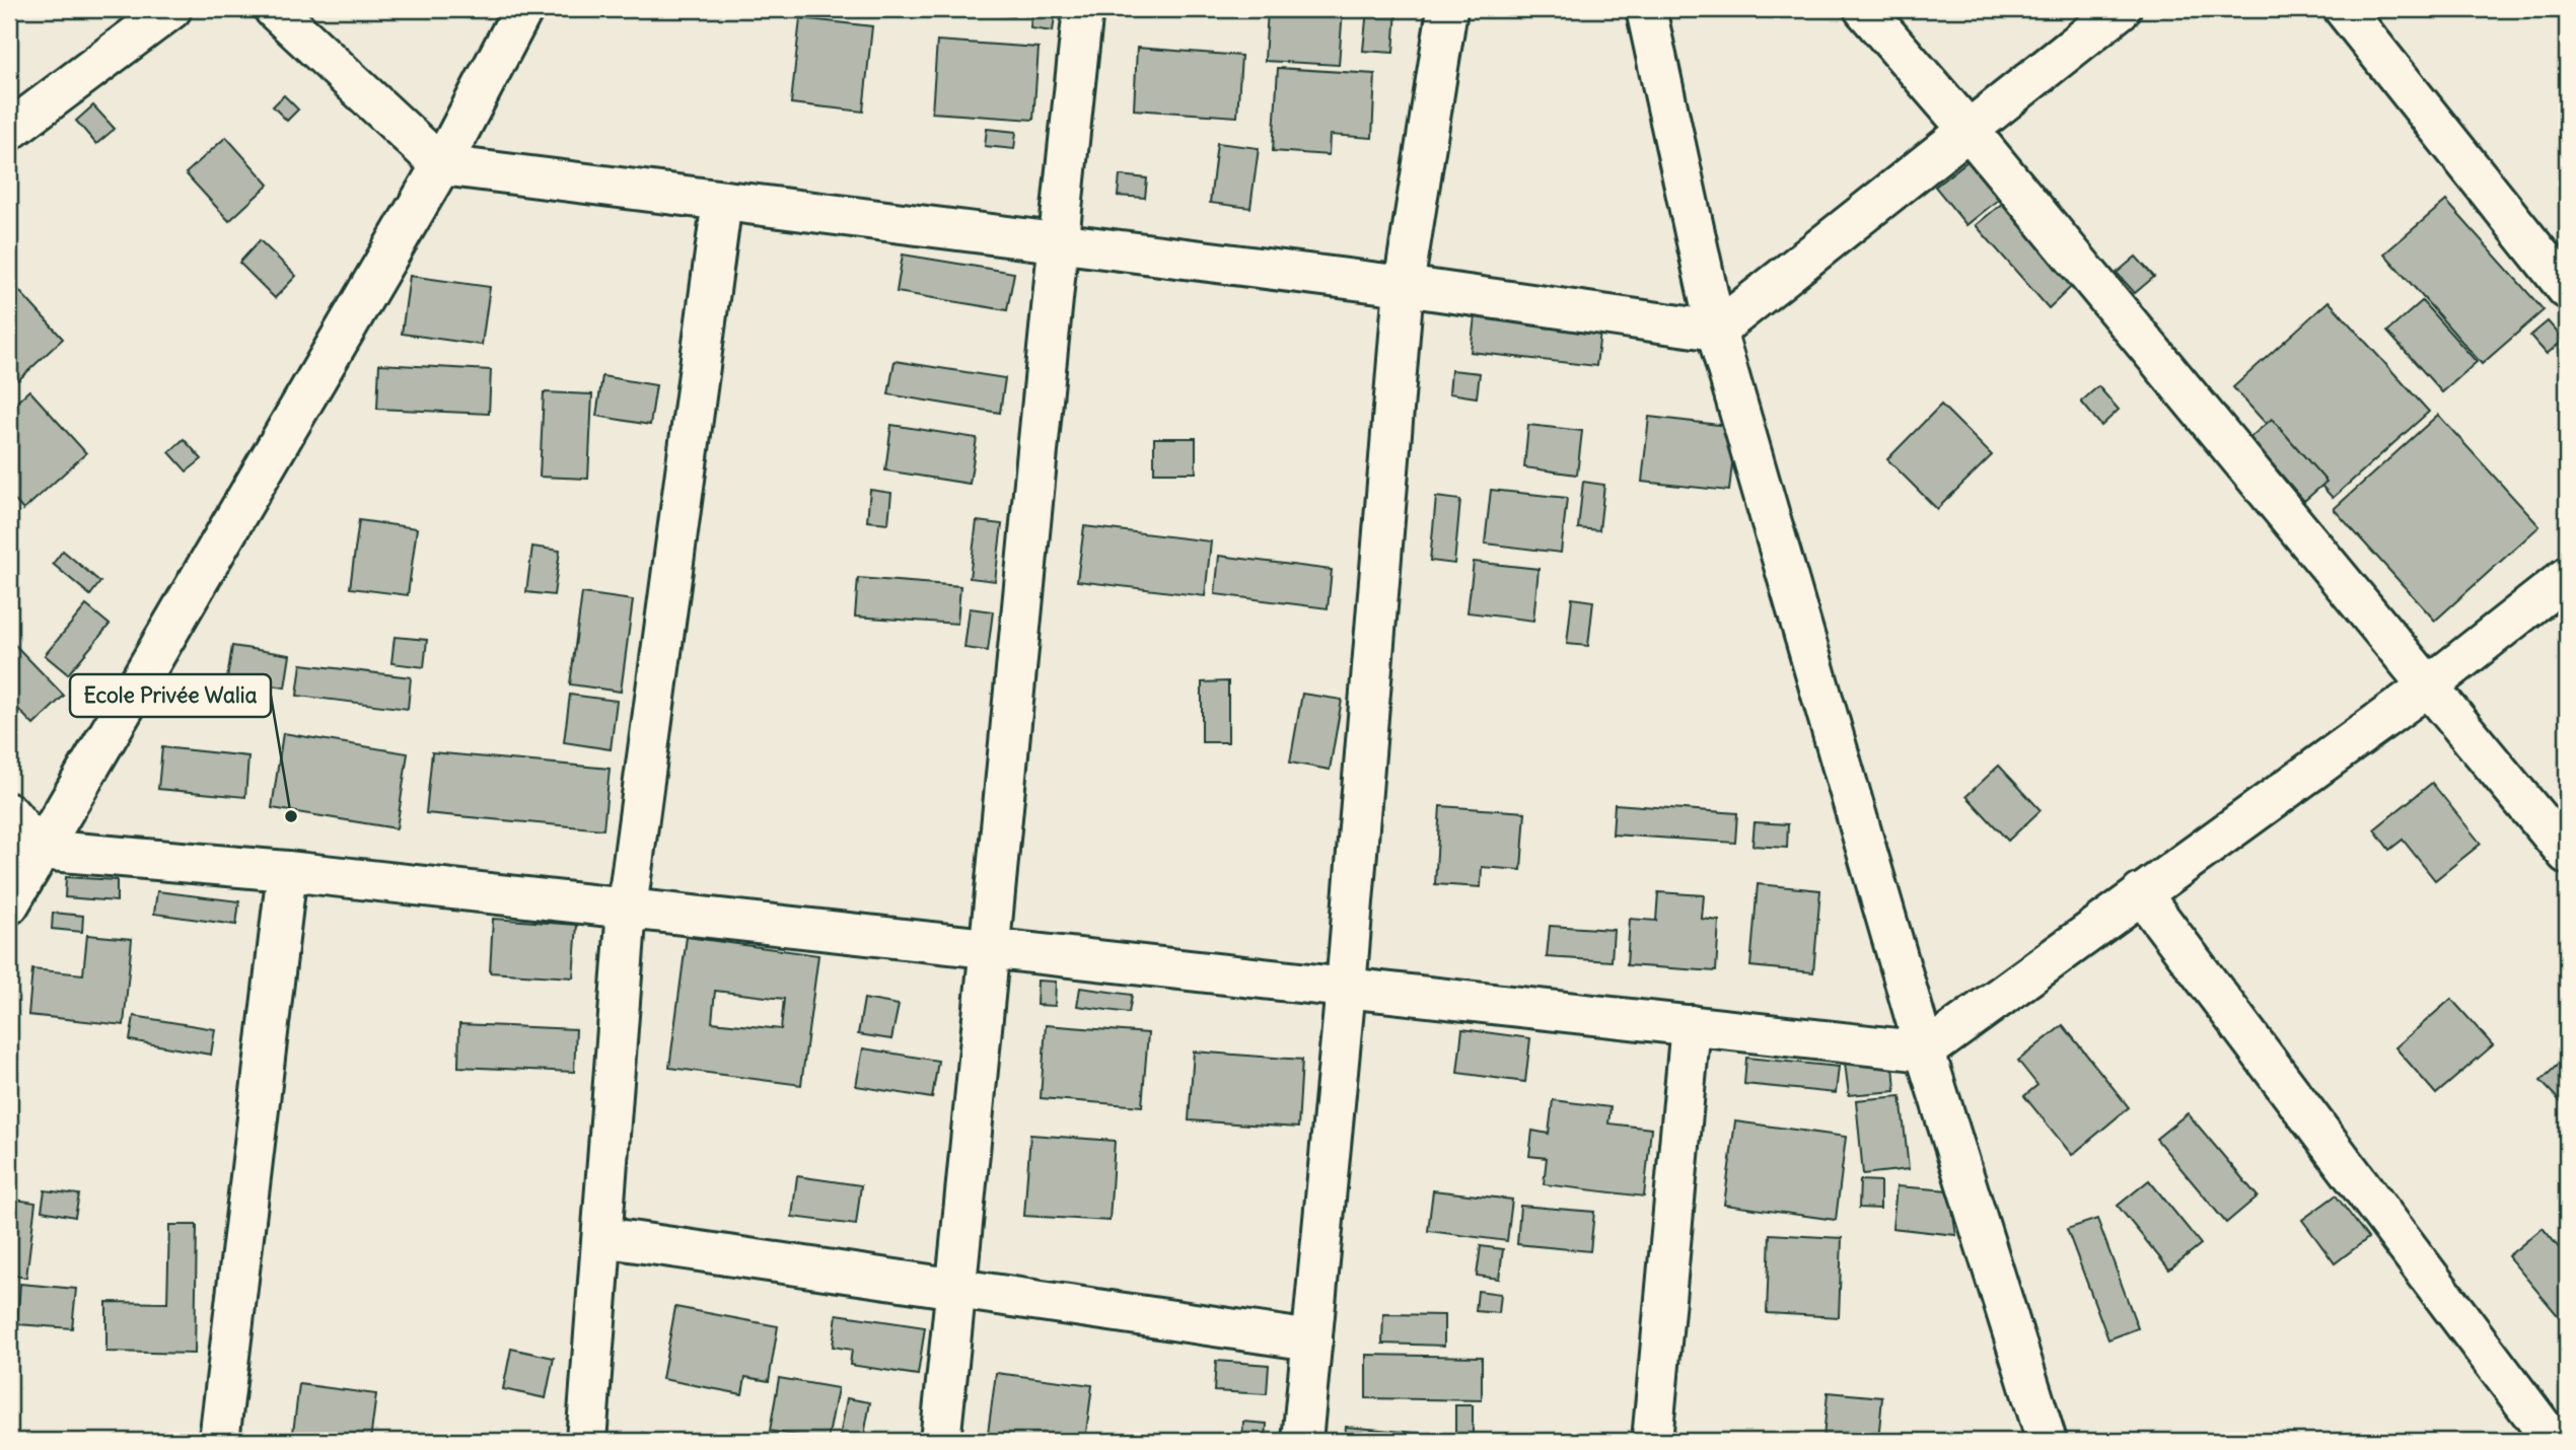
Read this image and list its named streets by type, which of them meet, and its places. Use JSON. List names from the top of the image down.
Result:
{
  "places": ["Ecole Privée Walia"]
}
